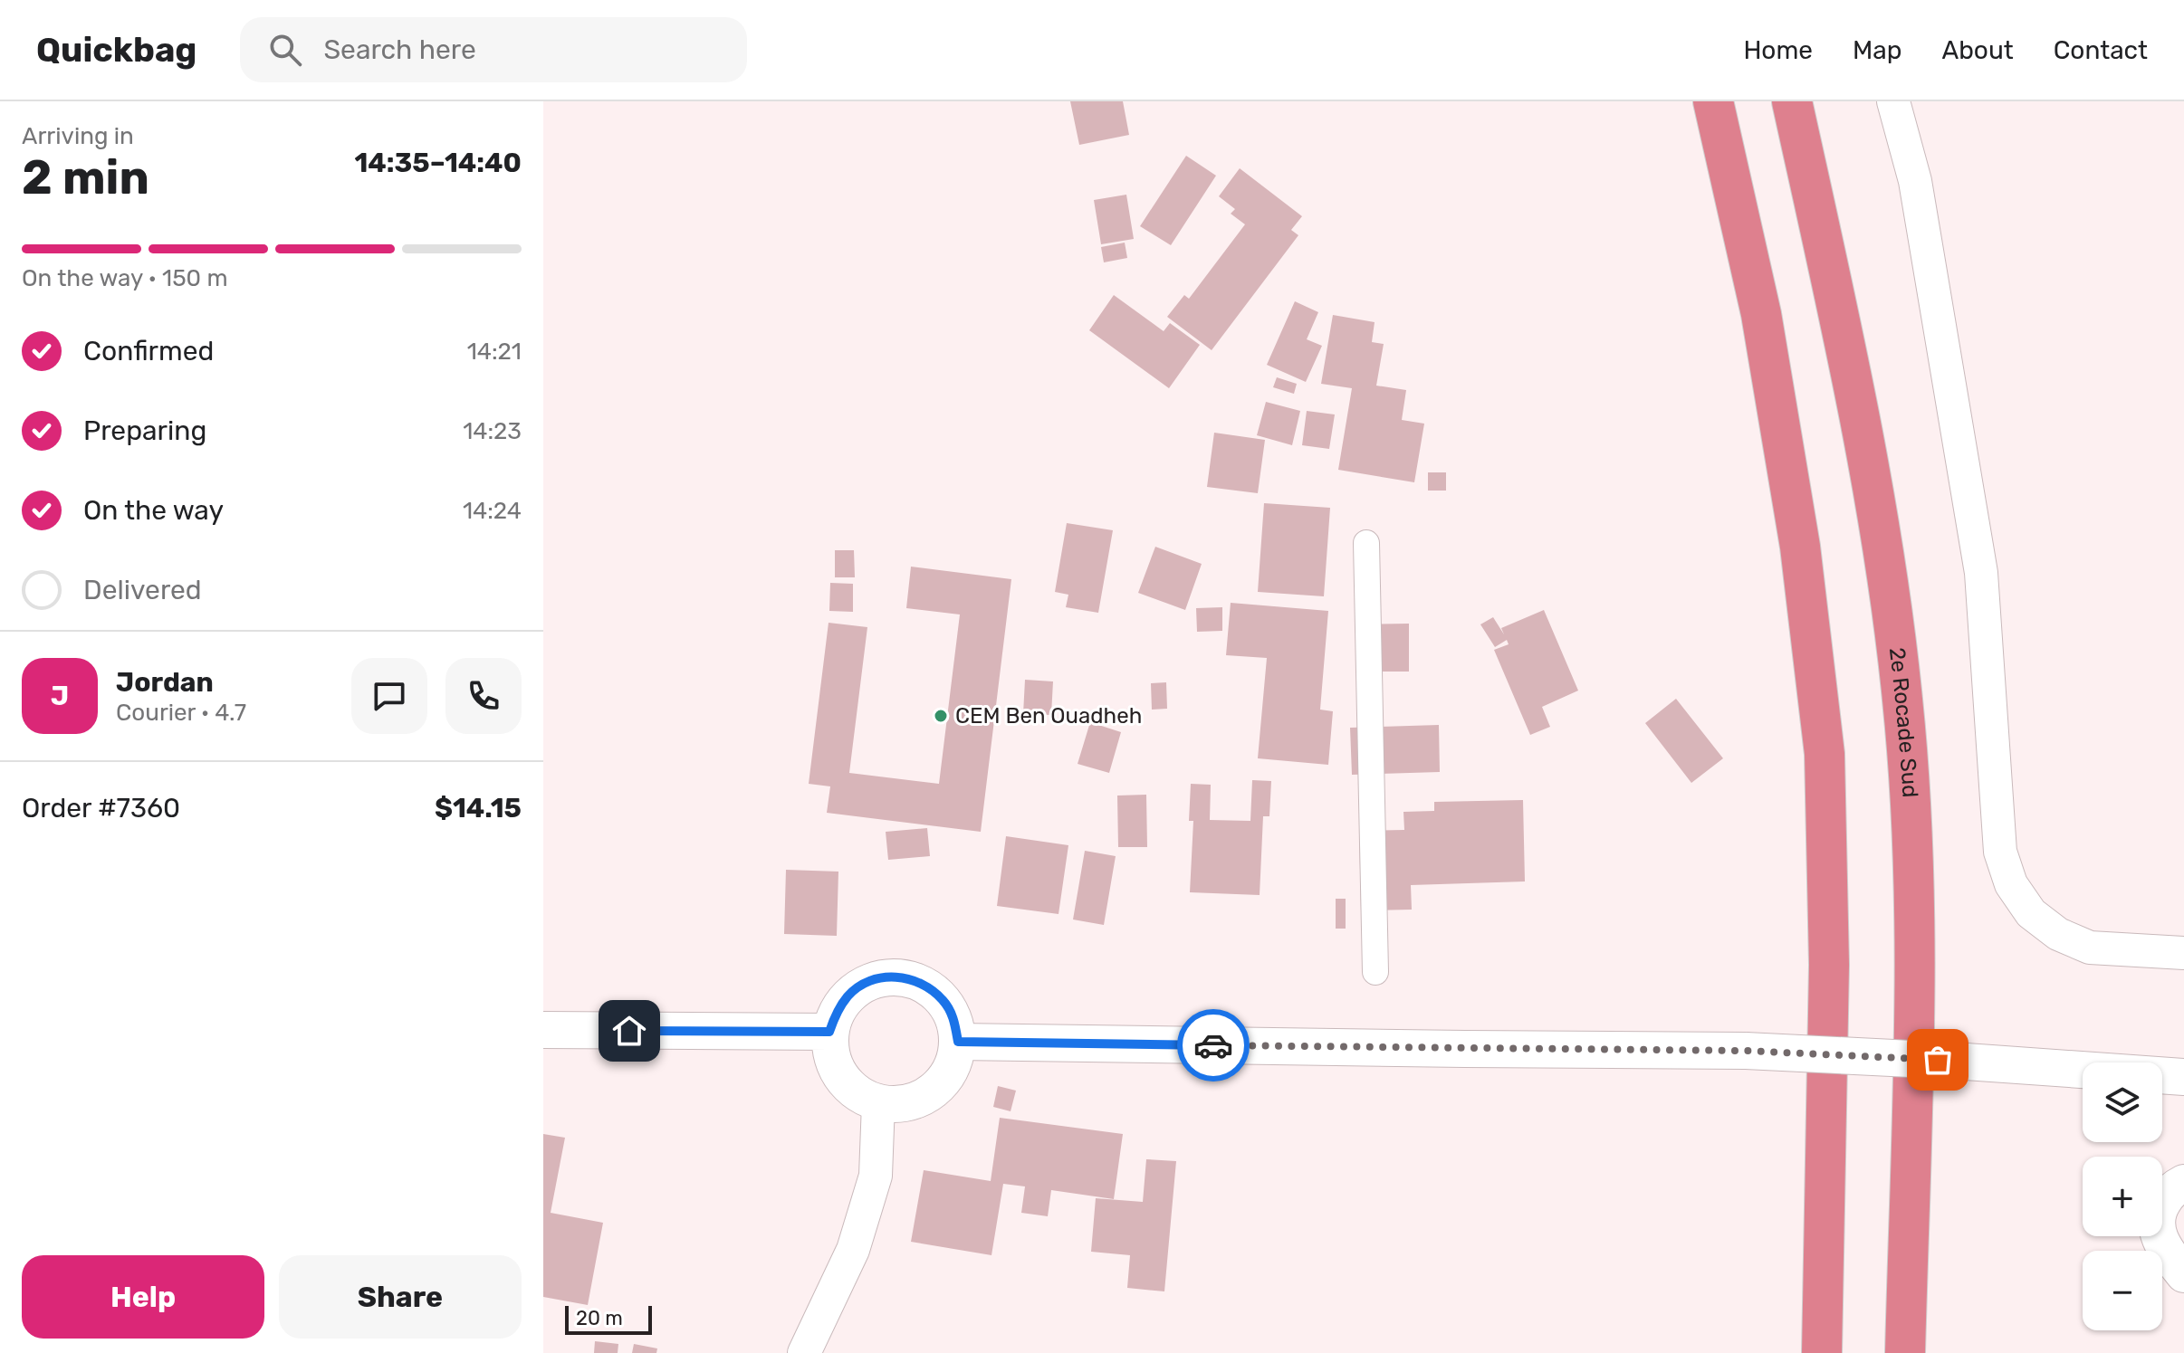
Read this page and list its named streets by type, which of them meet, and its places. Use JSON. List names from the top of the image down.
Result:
{
  "streets": {
    "highway": ["2e Rocade Sud"]
  },
  "places": ["CEM Ben Ouadheh"],
  "scale_bar": "20 m",
  "page": {
    "header": "Quickbag",
    "search": "Search here",
    "nav": [
      "Home",
      "Map",
      "About",
      "Contact"
    ],
    "heading": ["2 min", "Arriving in", "14:35–14:40"],
    "panel": [
      "Jordan",
      "Courier · 4.7",
      "Order #7360",
      "$14.15"
    ],
    "bar": "On the way · 150 m",
    "list": [
      ["Confirmed", "14:21"],
      ["Preparing", "14:23"],
      ["On the way", "14:24"],
      "Delivered"
    ],
    "round": "J",
    "map_buttons": ["+", "−"],
    "buttons": ["Help", "Share"],
    "scale": "20 m"
  }
}
